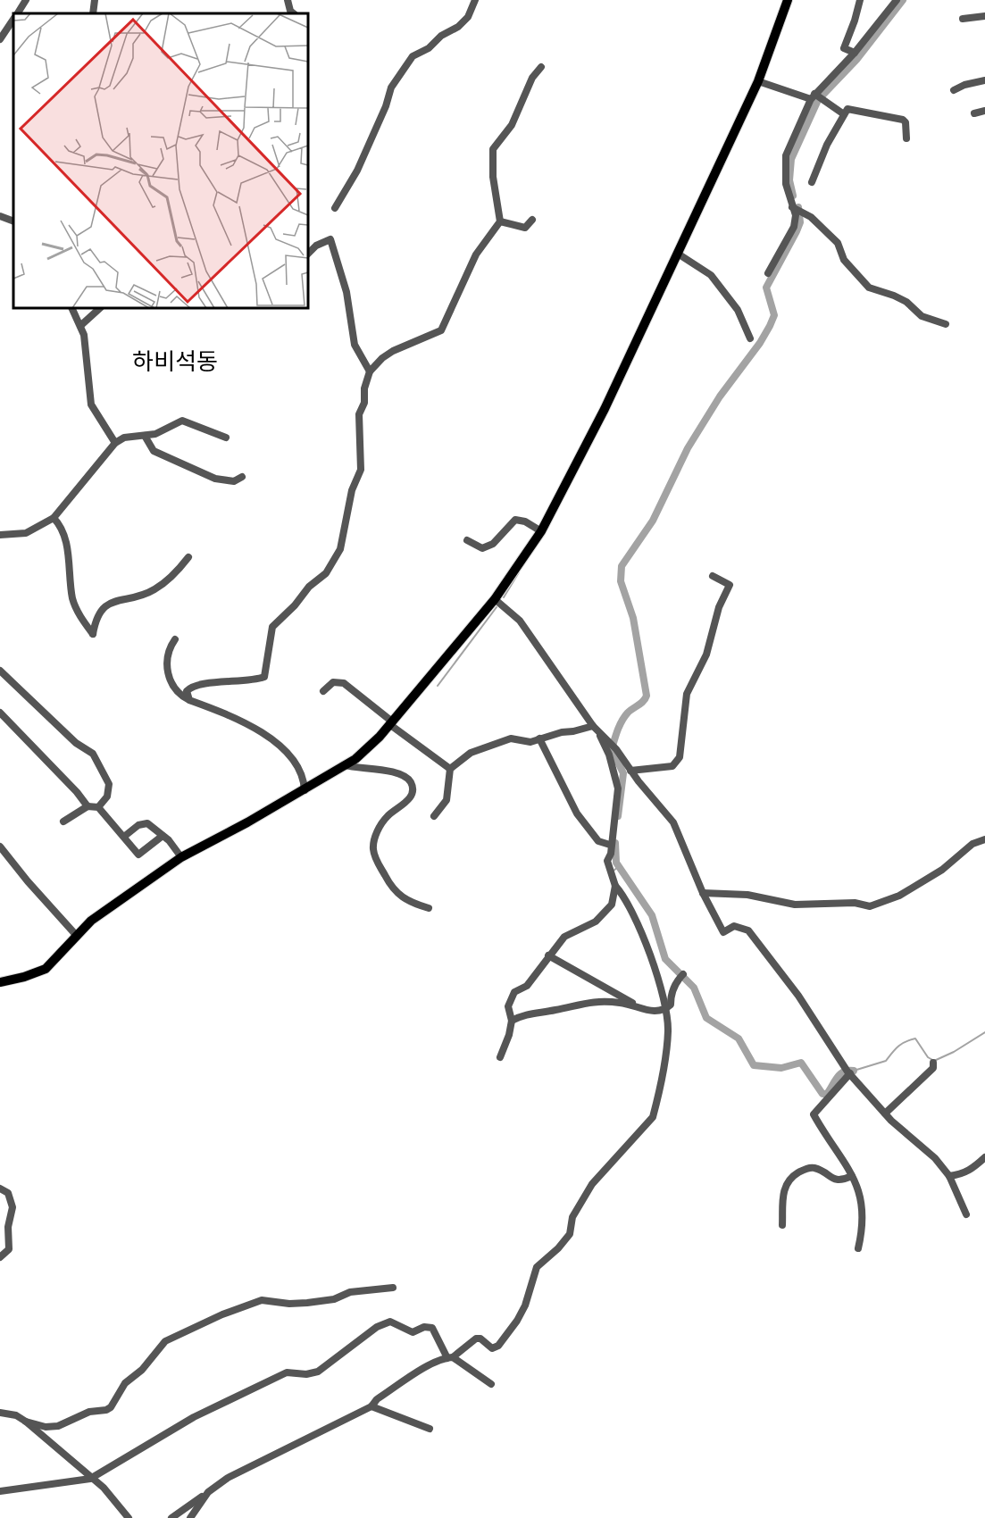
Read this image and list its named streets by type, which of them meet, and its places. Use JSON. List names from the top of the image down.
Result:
{
  "districts": ["하비석동"]
}
